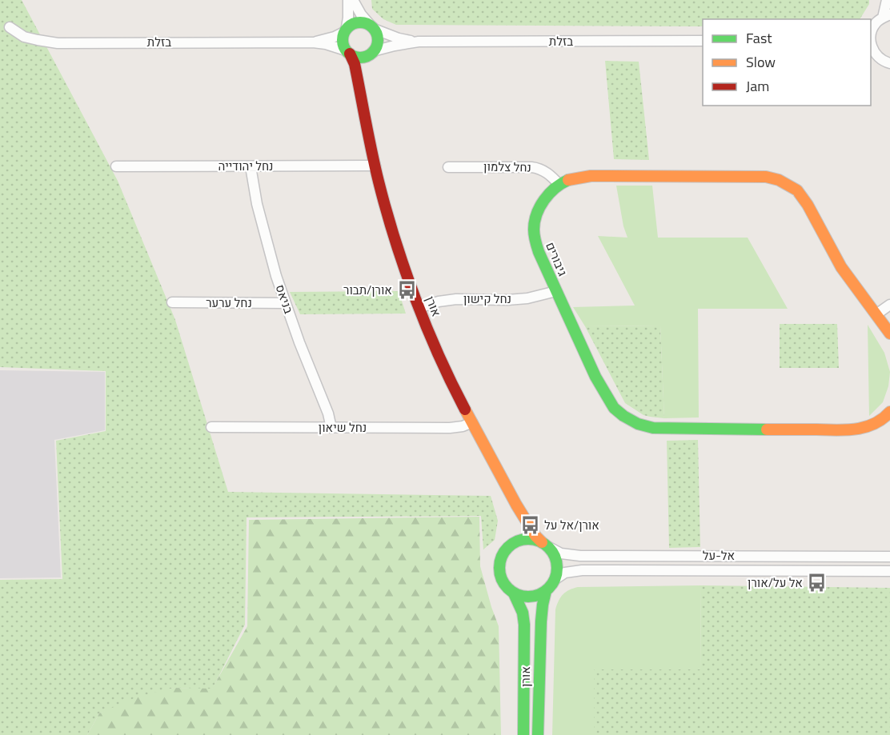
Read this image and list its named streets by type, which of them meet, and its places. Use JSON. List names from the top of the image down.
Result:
{
  "streets": {
    "street": [
      "בזלת",
      "נחל יהודייה",
      "נחל צלמון",
      "גיבורים",
      "בניאס",
      "נחל קישון",
      "נחל ערער",
      "אורן",
      "נחל שיאון",
      "אל-על"
    ]
  },
  "crossings": [
    ["בזלת", "אורן"],
    ["נחל יהודייה", "בניאס"],
    ["נחל יהודייה", "אורן"],
    ["נחל צלמון", "גיבורים"],
    ["גיבורים", "נחל קישון"],
    ["בניאס", "נחל ערער"],
    ["בניאס", "נחל שיאון"],
    ["נחל קישון", "אורן"],
    ["אורן", "נחל שיאון"],
    ["אורן", "אל-על"]
  ],
  "places": {
    "bus stop": ["אורן/תבור", "אורן/אל על", "אל על/אורן"]
  },
  "legend": ["Fast", "Slow", "Jam"]
}
